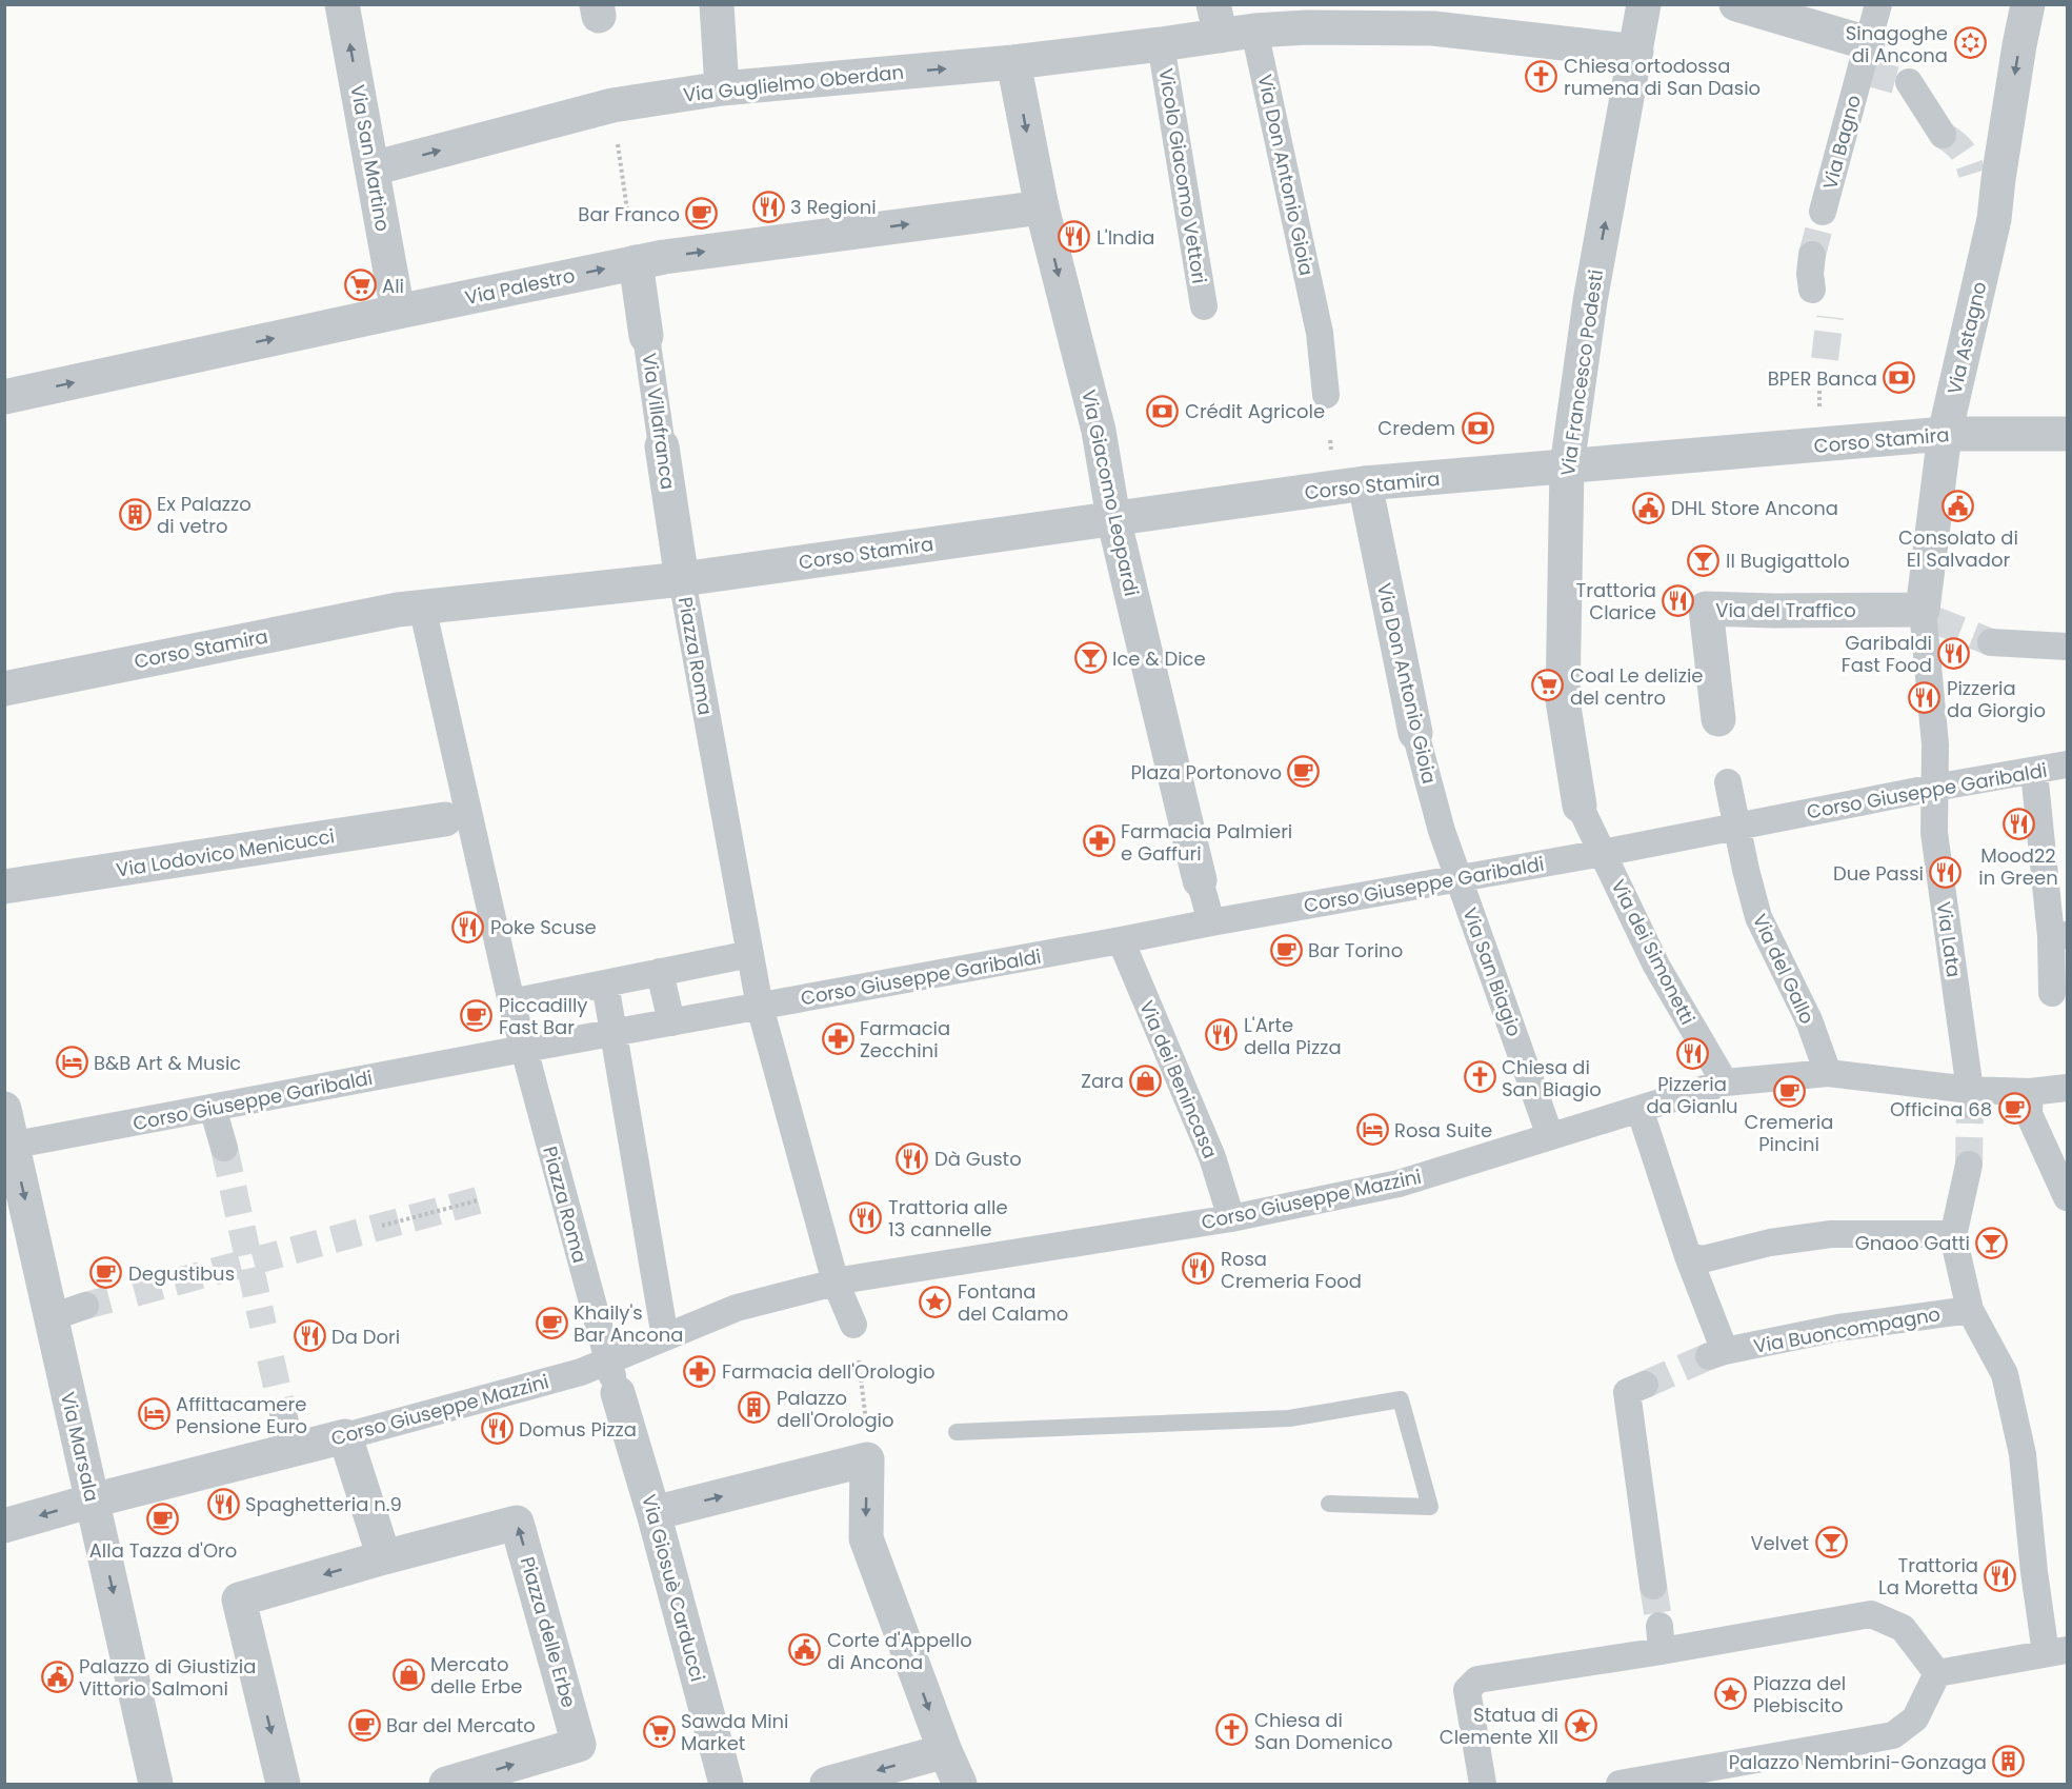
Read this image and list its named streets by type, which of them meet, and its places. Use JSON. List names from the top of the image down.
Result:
{
  "streets": {
    "street": [
      "Via Guglielmo Oberdan",
      "Via Bagno",
      "Via San Martino",
      "Via Don Antonio Gioia",
      "Vicolo Giacomo Vettori",
      "Via Palestro",
      "Via Astagno",
      "Via Francesco Podesti",
      "Via Villafranca",
      "Corso Stamira",
      "Via Giacomo Leopardi",
      "Via del Traffico",
      "Piazza Roma",
      "Corso Giuseppe Garibaldi",
      "Via Lodovico Menicucci",
      "Via Lata",
      "Via dei Simonetti",
      "Via del Gallo",
      "Via San Biagio",
      "Via dei Benincasa",
      "Corso Giuseppe Mazzini",
      "Via Buoncompagno",
      "Via Marsala",
      "Via Giosuè Carducci",
      "Piazza delle Erbe"
    ]
  },
  "crossings": [
    ["Via Guglielmo Oberdan", "Via San Martino"],
    ["Via Guglielmo Oberdan", "Via Don Antonio Gioia"],
    ["Via Guglielmo Oberdan", "Vicolo Giacomo Vettori"],
    ["Via Guglielmo Oberdan", "Via Francesco Podesti"],
    ["Via Guglielmo Oberdan", "Via Giacomo Leopardi"],
    ["Via San Martino", "Via Palestro"],
    ["Via Don Antonio Gioia", "Corso Stamira"],
    ["Via Don Antonio Gioia", "Corso Giuseppe Garibaldi"],
    ["Via Don Antonio Gioia", "Via San Biagio"],
    ["Via Palestro", "Via Villafranca"],
    ["Via Palestro", "Via Giacomo Leopardi"],
    ["Via Astagno", "Corso Stamira"],
    ["Via Astagno", "Via del Traffico"],
    ["Via Astagno", "Corso Giuseppe Garibaldi"],
    ["Via Astagno", "Via Lata"],
    ["Via Francesco Podesti", "Corso Stamira"],
    ["Via Francesco Podesti", "Corso Giuseppe Garibaldi"],
    ["Via Francesco Podesti", "Via dei Simonetti"],
    ["Via Villafranca", "Corso Stamira"],
    ["Via Villafranca", "Piazza Roma"],
    ["Corso Stamira", "Via Giacomo Leopardi"],
    ["Corso Stamira", "Piazza Roma"],
    ["Via Giacomo Leopardi", "Corso Giuseppe Garibaldi"],
    ["Piazza Roma", "Corso Giuseppe Garibaldi"],
    ["Piazza Roma", "Corso Giuseppe Mazzini"],
    ["Piazza Roma", "Via Giosuè Carducci"],
    ["Corso Giuseppe Garibaldi", "Via Lata"],
    ["Corso Giuseppe Garibaldi", "Via dei Simonetti"],
    ["Corso Giuseppe Garibaldi", "Via del Gallo"],
    ["Corso Giuseppe Garibaldi", "Via San Biagio"],
    ["Corso Giuseppe Garibaldi", "Via dei Benincasa"],
    ["Corso Giuseppe Garibaldi", "Via Marsala"],
    ["Via Lata", "Corso Giuseppe Mazzini"],
    ["Via dei Simonetti", "Corso Giuseppe Mazzini"],
    ["Via del Gallo", "Corso Giuseppe Mazzini"],
    ["Via San Biagio", "Corso Giuseppe Mazzini"],
    ["Via dei Benincasa", "Corso Giuseppe Mazzini"],
    ["Corso Giuseppe Mazzini", "Via Marsala"]
  ],
  "one_way": [
    "Via Guglielmo Oberdan",
    "Via San Martino",
    "Via Palestro",
    "Via Astagno",
    "Via Francesco Podesti",
    "Via Giacomo Leopardi"
  ],
  "places": {
    "synagogue": ["Sinagoghe di Ancona"],
    "church": ["Chiesa ortodossa rumena di San Dasio", "Chiesa di San Biagio", "Chiesa di San Domenico"],
    "restaurant": [
      "3 Regioni",
      "L'India",
      "Trattoria Clarice",
      "Garibaldi Fast Food",
      "Pizzeria da Giorgio",
      "Mood22 in Green",
      "Due Passi",
      "Poke Scuse",
      "L'Arte della Pizza",
      "Pizzeria da Gianlu",
      "Dà Gusto",
      "Trattoria alle 13 cannelle",
      "Rosa Cremeria Food",
      "Da Dori",
      "Domus Pizza",
      "Spaghetteria n.9",
      "Trattoria La Moretta"
    ],
    "cafe": [
      "Bar Franco",
      "Plaza Portonovo",
      "Bar Torino",
      "Piccadilly Fast Bar",
      "Cremeria Pincini",
      "Officina 68",
      "Degustibus",
      "Khaily's Bar Ancona",
      "Alla Tazza d'Oro",
      "Bar del Mercato"
    ],
    "supermarket": ["Ali", "Coal Le delizie del centro", "Sawda Mini Market"],
    "bank": ["BPER Banca", "Crédit Agricole", "Credem"],
    "public building": [
      "Consolato di El Salvador",
      "DHL Store Ancona",
      "Corte d'Appello di Ancona",
      "Palazzo di Giustizia Vittorio Salmoni"
    ],
    "building": ["Ex Palazzo di vetro", "Palazzo dell'Orologio", "Palazzo Nembrini-Gonzaga"],
    "bar": [
      "Il Bugigattolo",
      "Ice & Dice",
      "Gnaoo Gatti",
      "Velvet"
    ],
    "pharmacy": ["Farmacia Palmieri e Gaffuri", "Farmacia Zecchini", "Farmacia dell'Orologio"],
    "hotel": ["B&B Art & Music", "Rosa Suite", "Affittacamere Pensione Euro"],
    "shop": ["Zara", "Mercato delle Erbe"],
    "place": ["Fontana del Calamo", "Piazza del Plebiscito", "Statua di Clemente XII"]
  }
}
